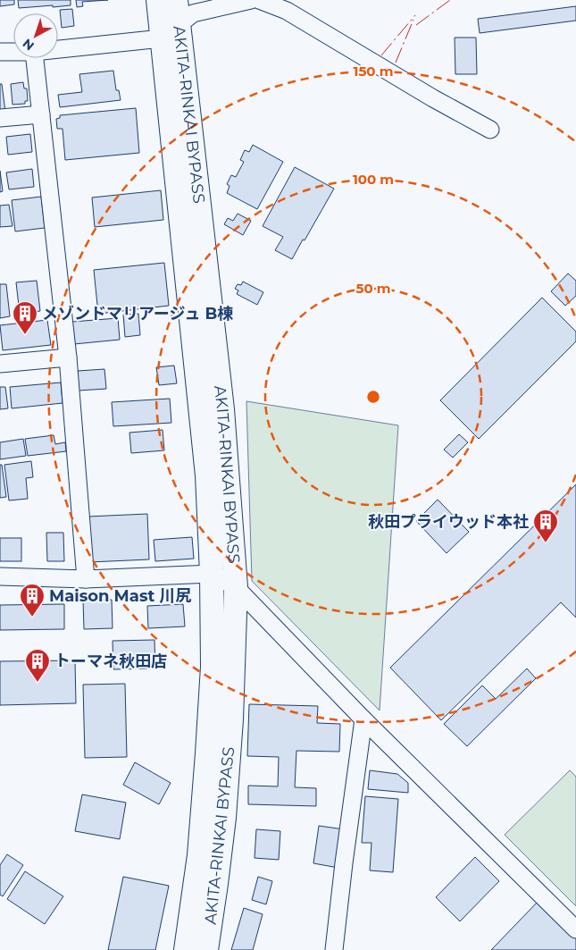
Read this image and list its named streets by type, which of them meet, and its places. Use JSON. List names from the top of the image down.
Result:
{
  "streets": {
    "highway": ["AKITA-RINKAI BYPASS"]
  },
  "places": {
    "building": [
      "メゾンドマリアージュ B棟",
      "秋田プライウッド本社",
      "Maison Mast 川尻",
      "トーマネ秋田店"
    ]
  },
  "north": "bottom left",
  "rings": ["150 m", "100 m", "50 m"]
}
